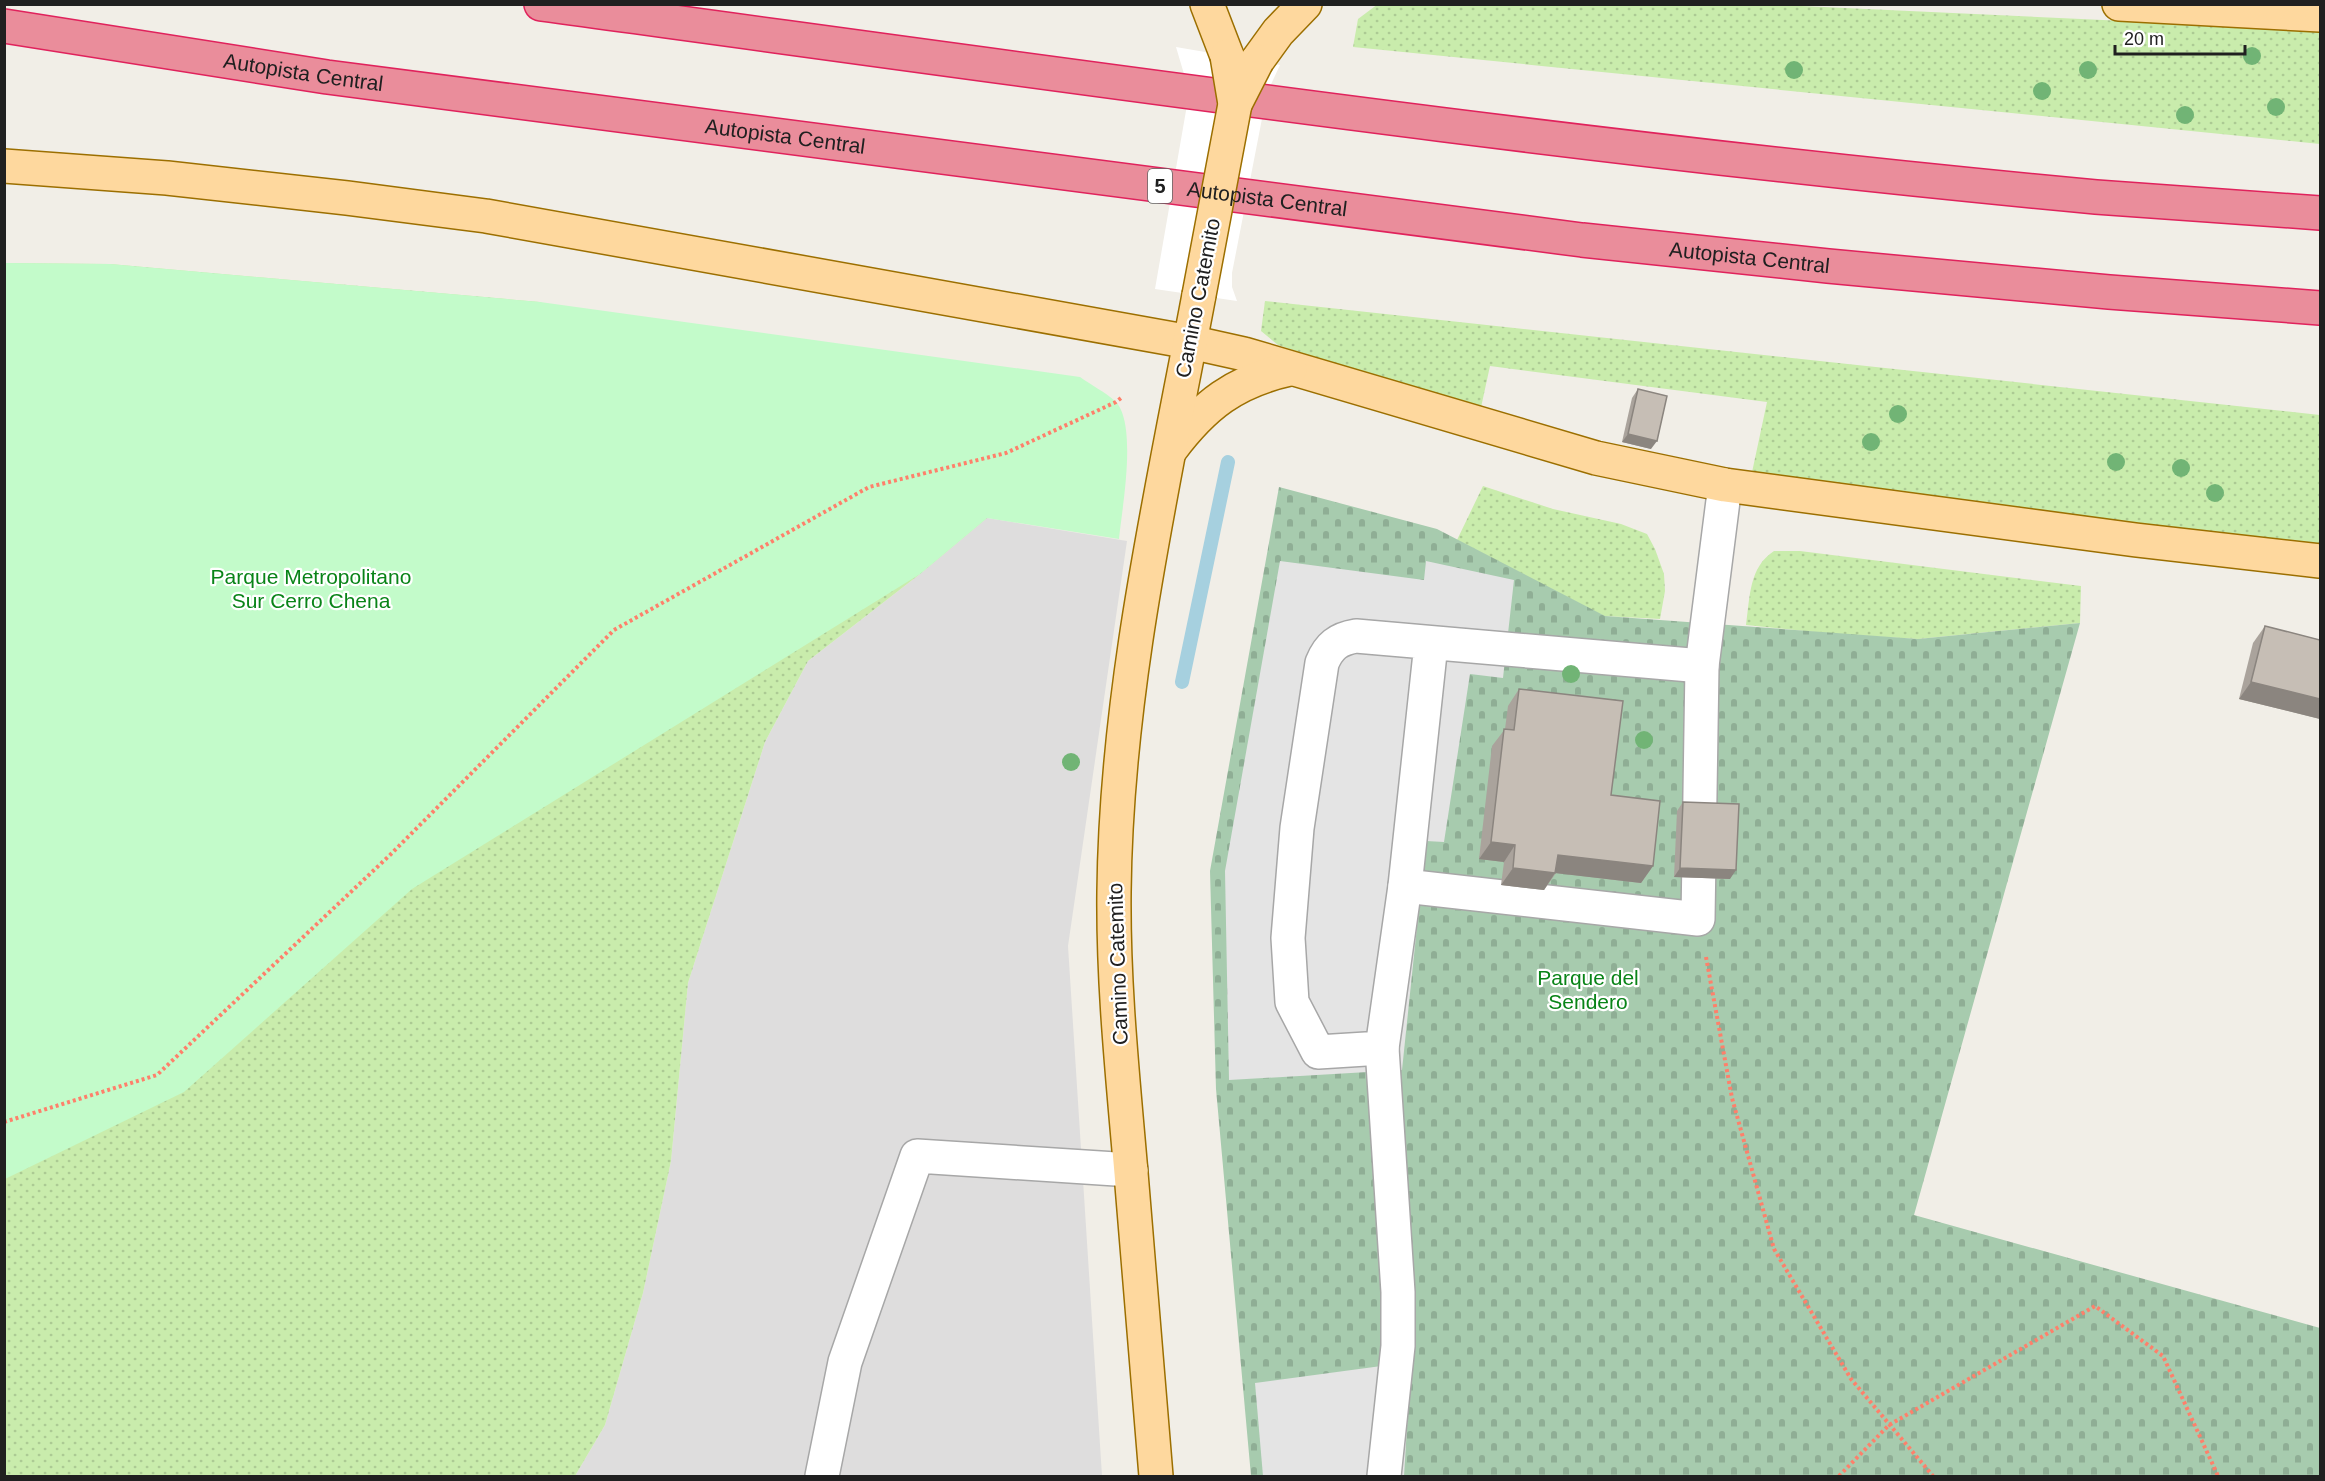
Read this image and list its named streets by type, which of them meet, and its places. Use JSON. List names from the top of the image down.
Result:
{
  "streets": {
    "highway": ["Autopista Central", "5"],
    "main road": ["Camino Catemito"]
  },
  "parks": ["Parque Metropolitano Sur Cerro Chena", "Parque del Sendero"],
  "scale_bar": "20 m"
}
